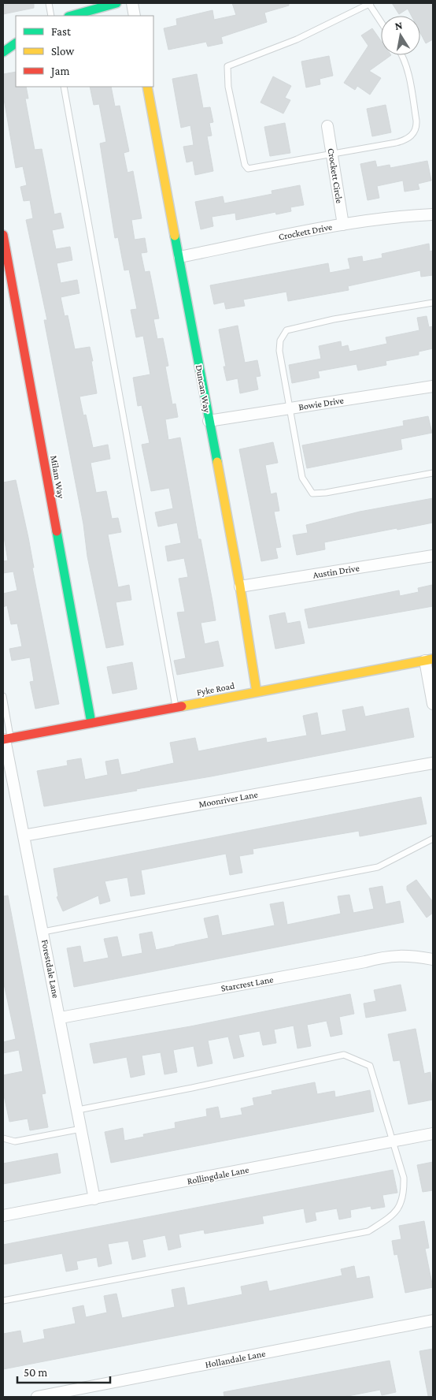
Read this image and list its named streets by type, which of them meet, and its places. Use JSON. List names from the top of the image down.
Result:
{
  "streets": {
    "street": [
      "Crockett Circle",
      "Crockett Drive",
      "Duncan Way",
      "Bowie Drive",
      "Milam Way",
      "Austin Drive",
      "Fyke Road",
      "Moonriver Lane",
      "Forestdale Lane",
      "Starcrest Lane",
      "Rollingdale Lane",
      "Hollandale Lane"
    ]
  },
  "crossings": [
    ["Crockett Circle", "Crockett Drive"],
    ["Crockett Drive", "Duncan Way"],
    ["Duncan Way", "Bowie Drive"],
    ["Duncan Way", "Austin Drive"],
    ["Duncan Way", "Fyke Road"],
    ["Milam Way", "Fyke Road"],
    ["Fyke Road", "Forestdale Lane"],
    ["Moonriver Lane", "Forestdale Lane"],
    ["Forestdale Lane", "Starcrest Lane"],
    ["Forestdale Lane", "Rollingdale Lane"]
  ],
  "legend": ["Fast", "Slow", "Jam"],
  "scale_bar": "50 m",
  "north": "top"
}
